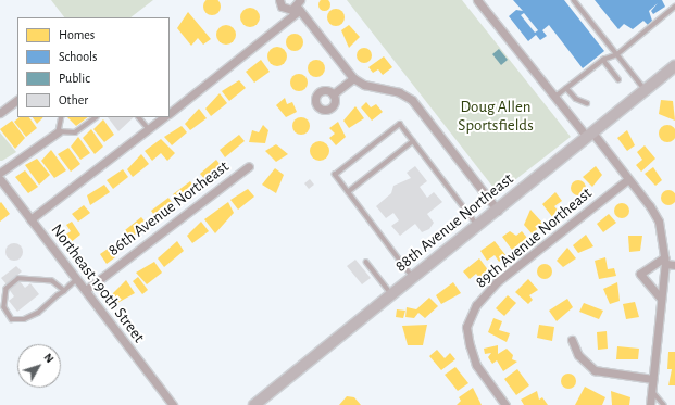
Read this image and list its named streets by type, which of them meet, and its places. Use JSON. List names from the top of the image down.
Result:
{
  "streets": {
    "street": [
      "86th Avenue Northeast",
      "88th Avenue Northeast",
      "89th Avenue Northeast",
      "Northeast 190th Street"
    ]
  },
  "crossings": [
    ["86th Avenue Northeast", "Northeast 190th Street"]
  ],
  "parks": ["Doug Allen Sportsfields"],
  "legend": [
    "Homes",
    "Schools",
    "Public",
    "Other"
  ],
  "north": "top right"
}
